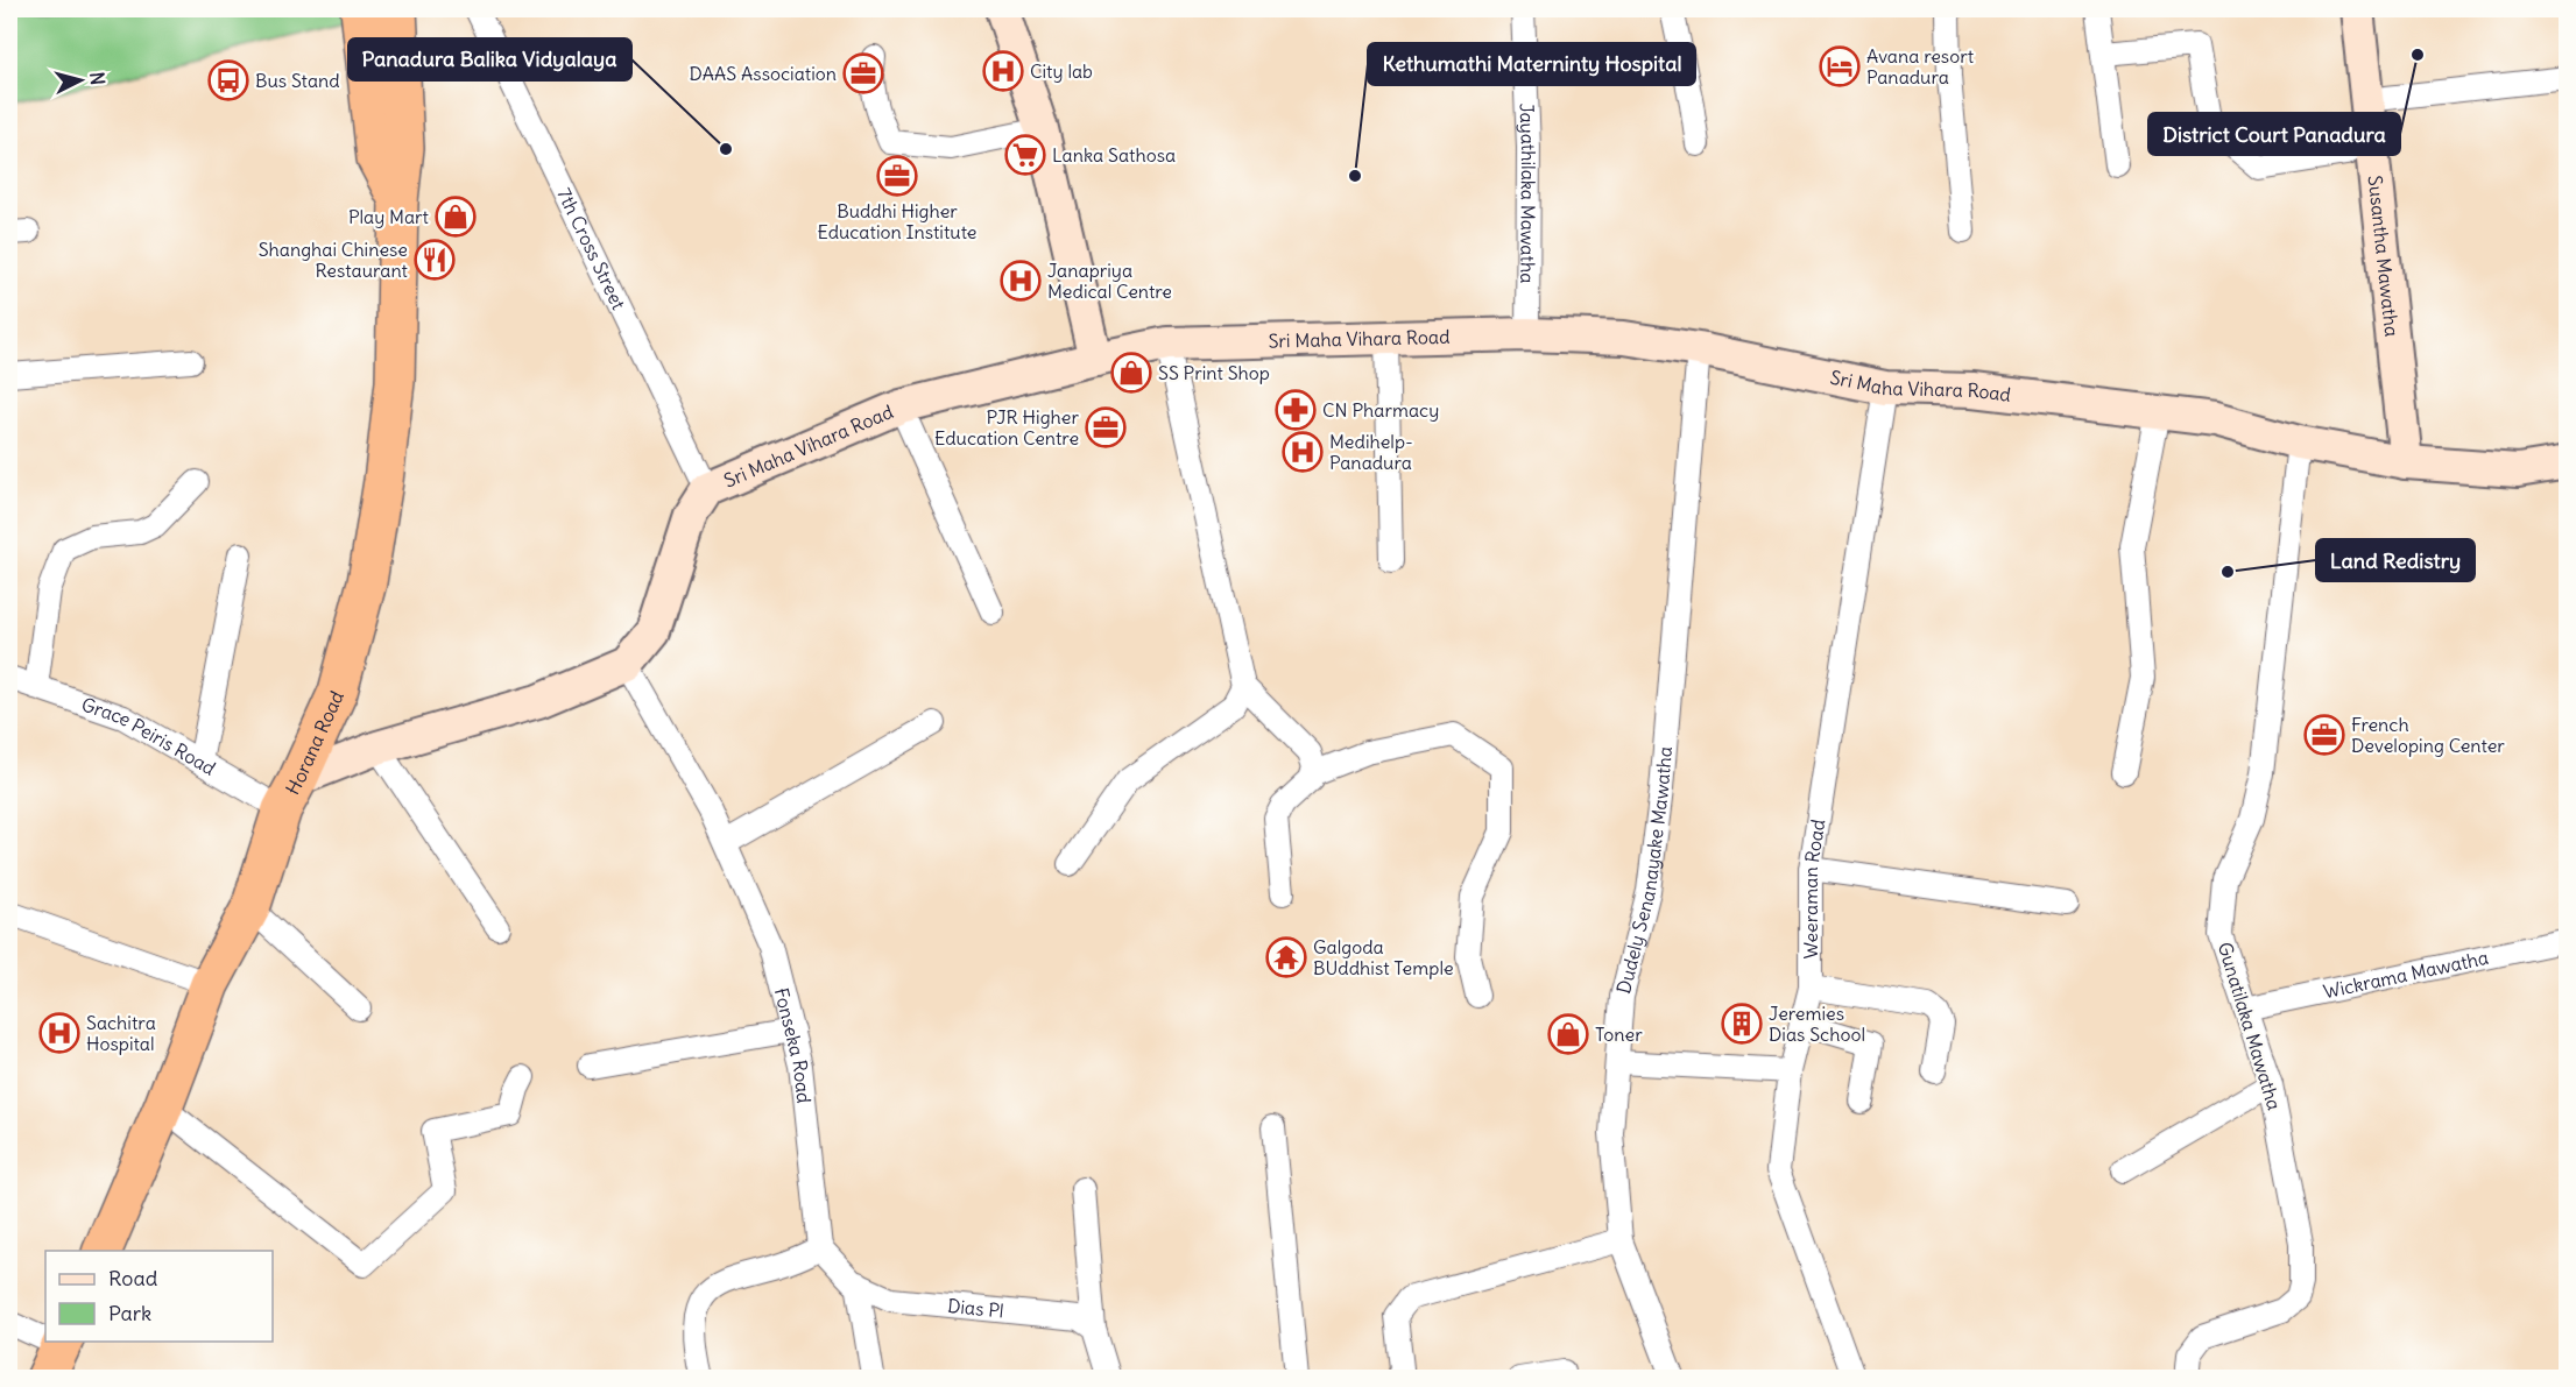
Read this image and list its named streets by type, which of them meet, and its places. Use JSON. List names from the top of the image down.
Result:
{
  "streets": {
    "highway": ["Horana Road"],
    "street": [
      "Jayathilaka Mawatha",
      "7th Cross Street",
      "Susantha Mawatha",
      "Sri Maha Vihara Road",
      "Grace Peiris Road",
      "Dudely Senanayake Mawatha",
      "Weeraman Road",
      "Wickrama Mawatha",
      "Gunatilaka Mawatha",
      "Fonseka Road",
      "Dias Pl"
    ]
  },
  "crossings": [
    ["Jayathilaka Mawatha", "Sri Maha Vihara Road"],
    ["7th Cross Street", "Sri Maha Vihara Road"],
    ["Susantha Mawatha", "Sri Maha Vihara Road"],
    ["Sri Maha Vihara Road", "Grace Peiris Road"],
    ["Sri Maha Vihara Road", "Horana Road"],
    ["Sri Maha Vihara Road", "Dudely Senanayake Mawatha"],
    ["Sri Maha Vihara Road", "Weeraman Road"],
    ["Sri Maha Vihara Road", "Gunatilaka Mawatha"],
    ["Sri Maha Vihara Road", "Fonseka Road"],
    ["Grace Peiris Road", "Horana Road"],
    ["Wickrama Mawatha", "Gunatilaka Mawatha"],
    ["Fonseka Road", "Dias Pl"]
  ],
  "places": {
    "other": [
      "District Court Panadura",
      "Panadura Balika Vidyalaya",
      "Kethumathi Materninty Hospital",
      "Land Redistry"
    ],
    "hotel": ["Avana resort Panadura"],
    "hospital": [
      "City lab",
      "Janapriya Medical Centre",
      "Medihelp- Panadura",
      "Sachitra Hospital"
    ],
    "office": [
      "DAAS Association",
      "Buddhi Higher Education Institute",
      "PJR Higher Education Centre",
      "French Developing Center"
    ],
    "bus stop": ["Bus Stand"],
    "supermarket": ["Lanka Sathosa"],
    "shop": ["Play Mart", "SS Print Shop", "Toner"],
    "restaurant": ["Shanghai Chinese Restaurant"],
    "pharmacy": ["CN Pharmacy"],
    "temple": ["Galgoda BUddhist Temple"],
    "building": ["Jeremies Dias School"]
  },
  "legend": ["Road", "Park"],
  "north": "right"
}
